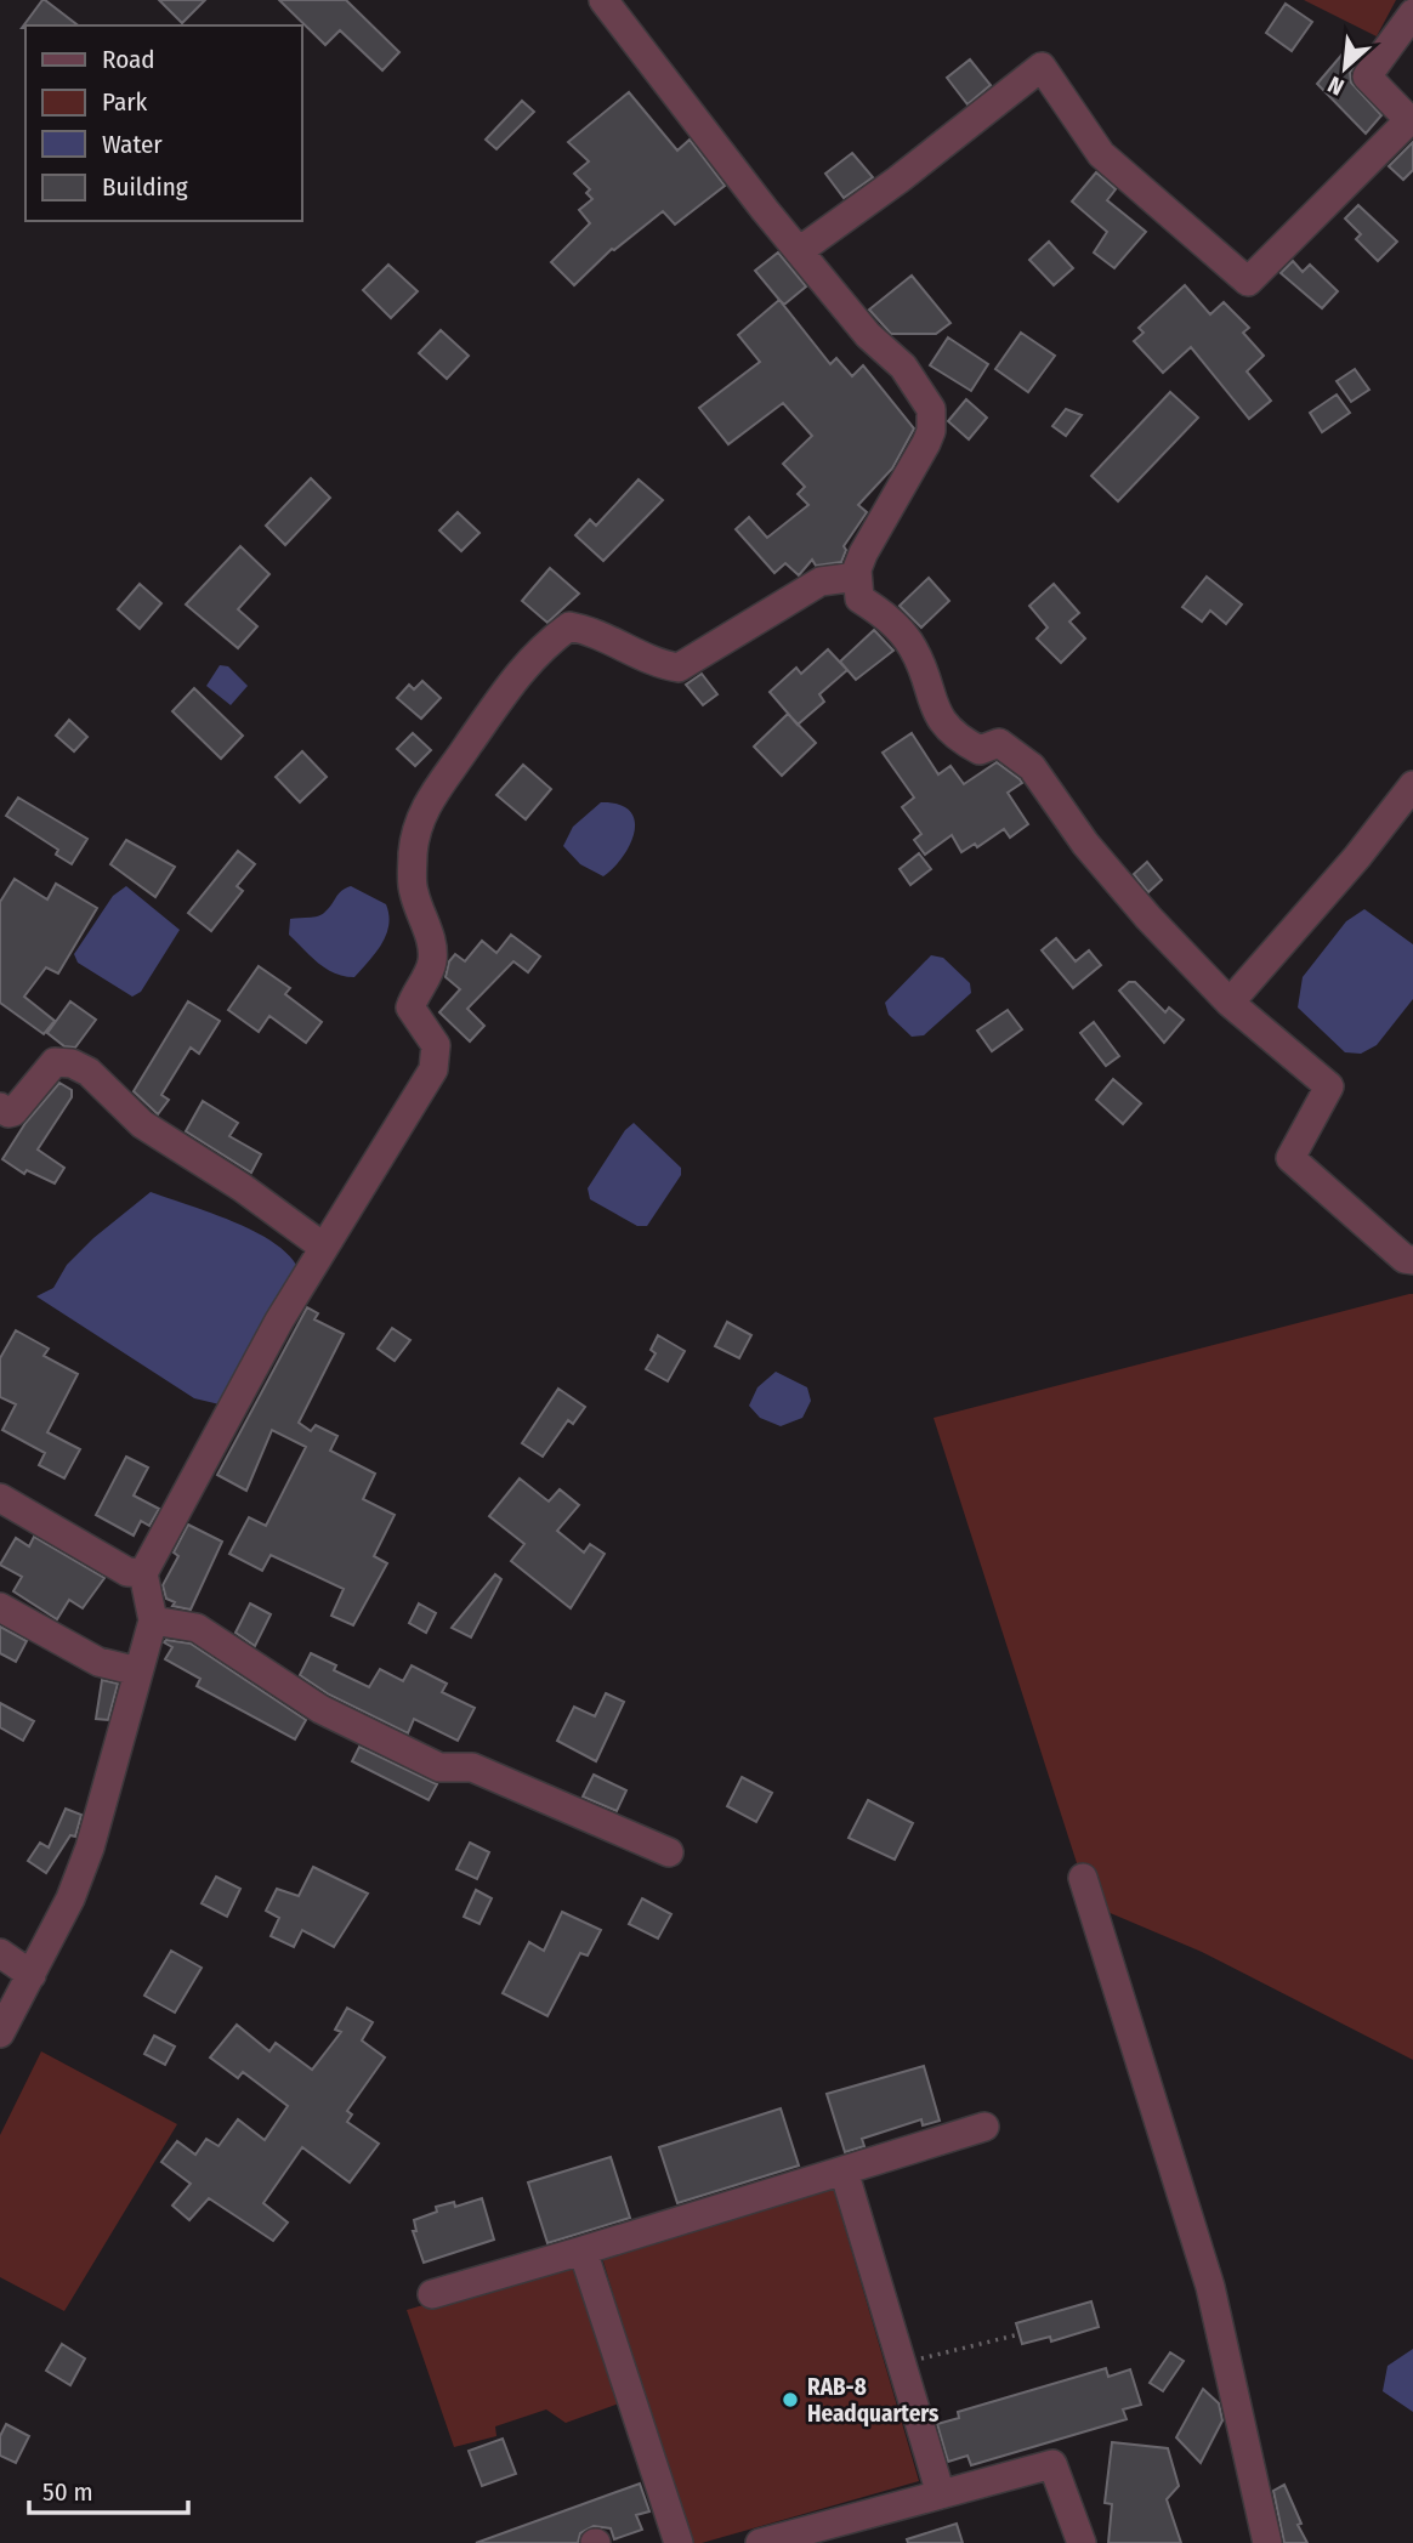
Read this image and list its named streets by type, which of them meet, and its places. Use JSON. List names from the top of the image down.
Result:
{
  "places": ["RAB-8 Headquarters"],
  "legend": [
    "Road",
    "Park",
    "Water",
    "Building"
  ],
  "scale_bar": "50 m",
  "north": "bottom left"
}
